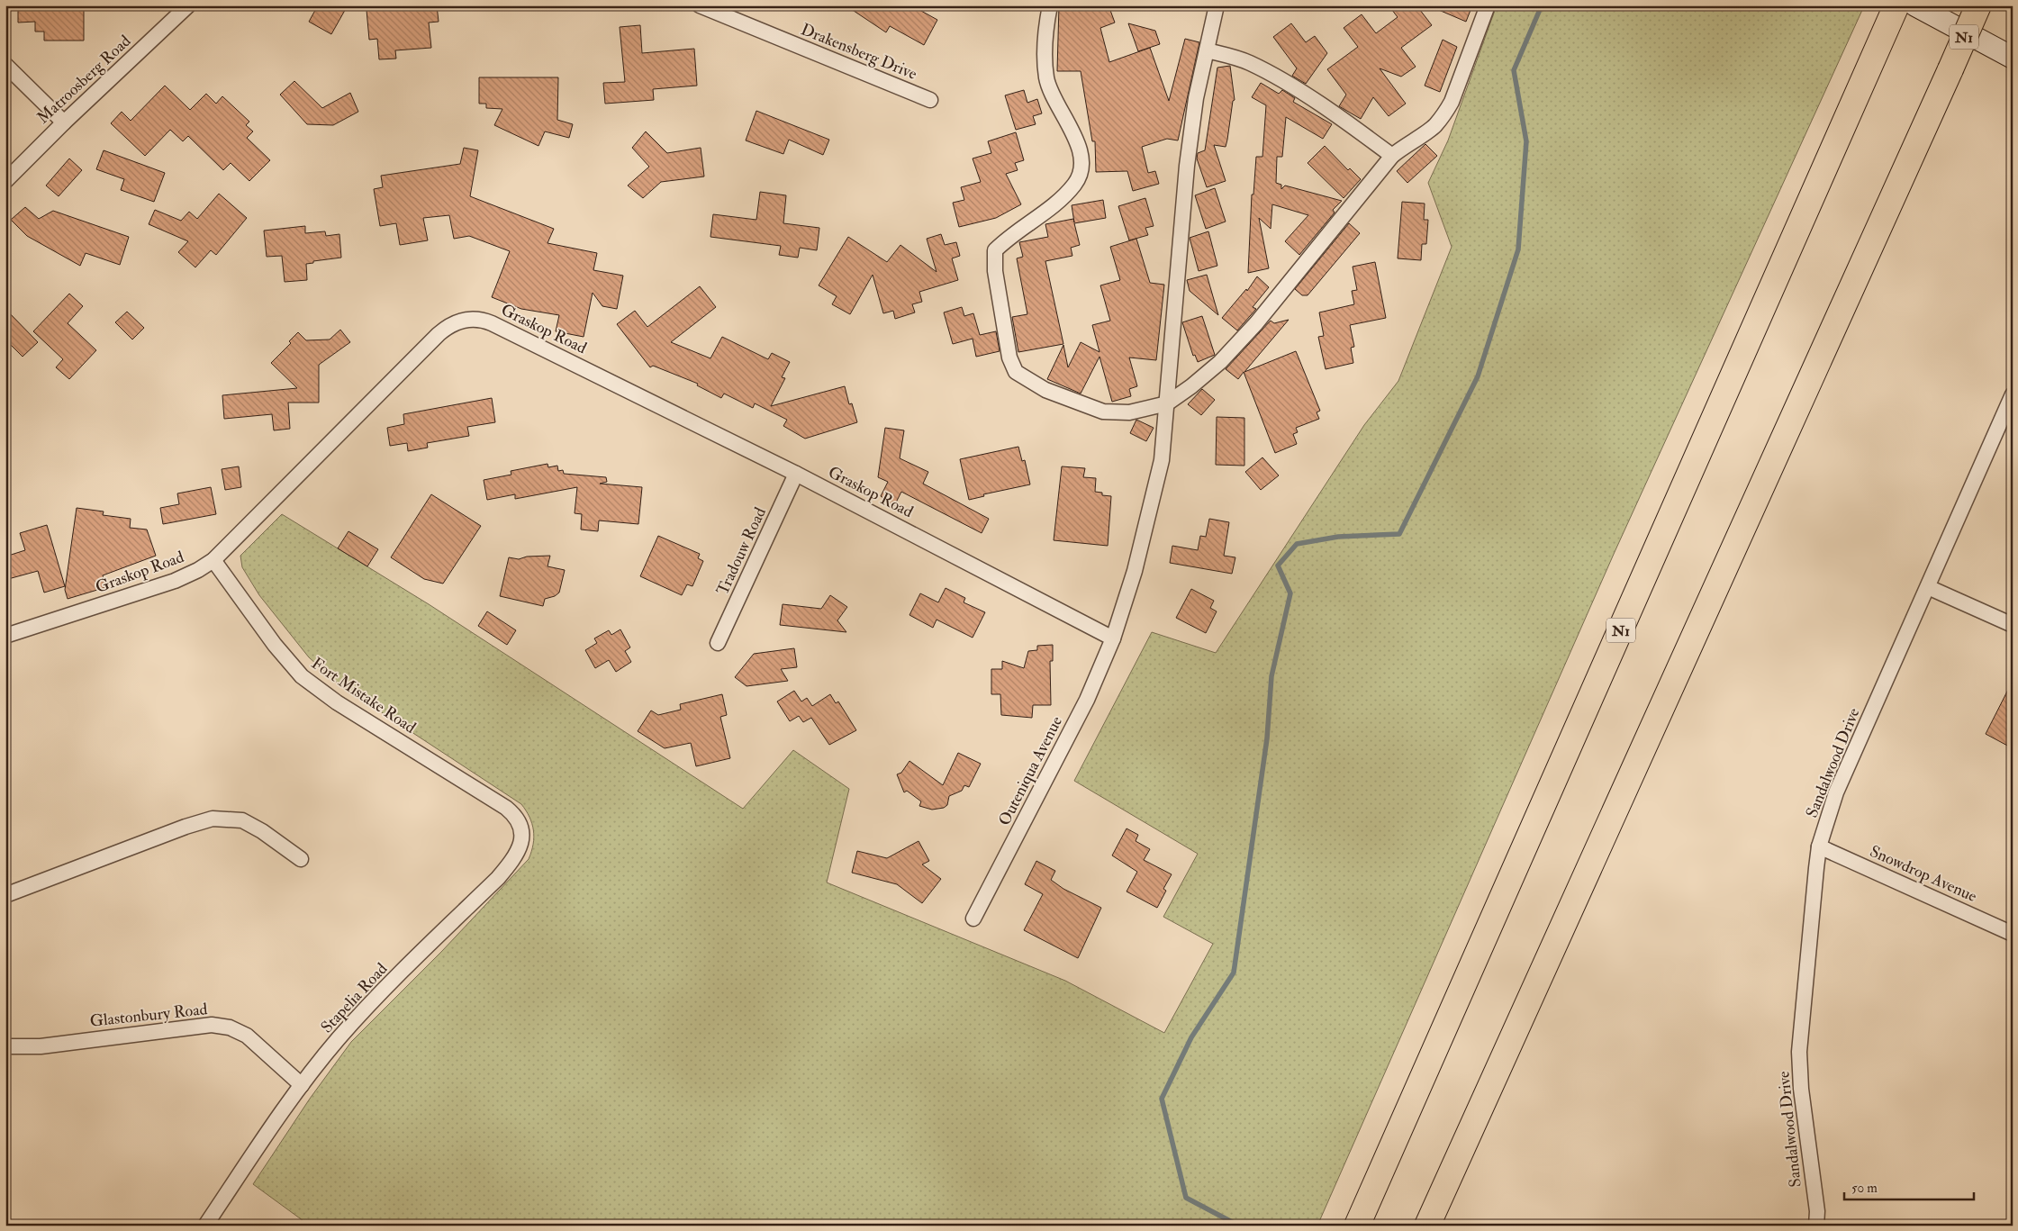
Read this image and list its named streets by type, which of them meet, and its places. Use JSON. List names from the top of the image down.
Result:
{
  "streets": {
    "highway": ["N1"],
    "street": [
      "Drakensberg Drive",
      "Matroosberg Road",
      "Graskop Road",
      "Tradouw Road",
      "Fort Mistake Road",
      "Sandalwood Drive",
      "Outeniqua Avenue",
      "Snowdrop Avenue",
      "Stapelia Road",
      "Glastonbury Road"
    ]
  },
  "crossings": [
    ["Graskop Road", "Tradouw Road"],
    ["Graskop Road", "Fort Mistake Road"],
    ["Graskop Road", "Outeniqua Avenue"],
    ["Fort Mistake Road", "Stapelia Road"],
    ["Sandalwood Drive", "Snowdrop Avenue"],
    ["Stapelia Road", "Glastonbury Road"]
  ],
  "scale_bar": "50 m"
}
